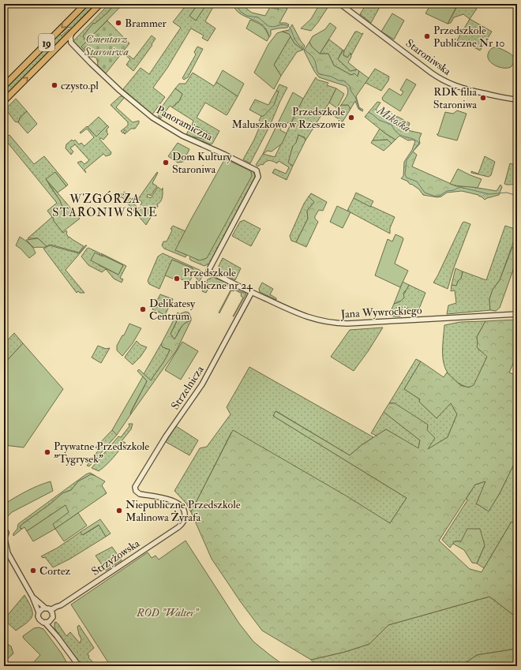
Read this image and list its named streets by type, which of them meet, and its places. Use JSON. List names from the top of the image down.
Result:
{
  "streets": {
    "main road": ["19"],
    "street": [
      "Staroniwska",
      "Panoramiczna",
      "Jana Wywrockiego",
      "Strzelnicza",
      "Strzyżowska"
    ]
  },
  "crossings": [
    ["Panoramiczna", "Jana Wywrockiego"],
    ["Jana Wywrockiego", "Strzelnicza"],
    ["Strzelnicza", "Strzyżowska"]
  ],
  "districts": ["WZGÓRZA STARONIWSKIE"],
  "water": ["Mikośka"],
  "parks": ["Cmentarz Staroniwa", "ROD \"Walter\""],
  "places": [
    "Brammer",
    "Przedszkole Publiczne Nr 10",
    "czysto.pl",
    "RDK filia Staroniwa",
    "Przedszkole Maluszkowo w Rzeszowie",
    "Dom Kultury Staroniwa",
    "Przedszkole Publiczne nr 24",
    "Delikatesy Centrum",
    "Prywatne Przedszkole \"Tygrysek\"",
    "Niepubliczne Przedszkole Malinowa Żyrafa",
    "Cortez"
  ]
}
